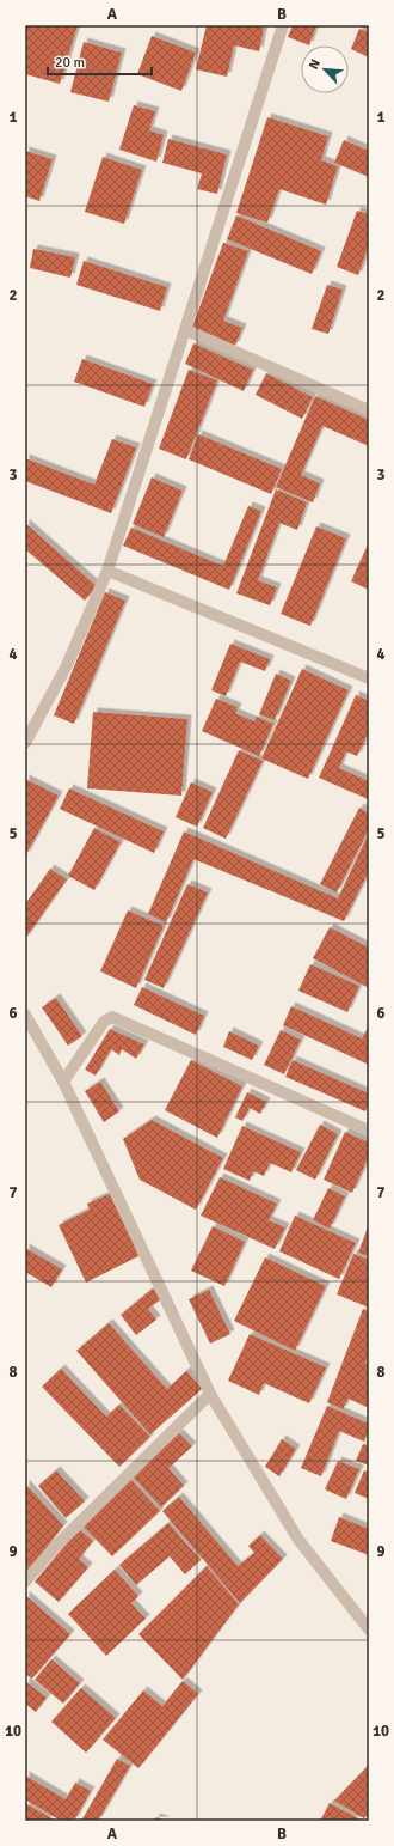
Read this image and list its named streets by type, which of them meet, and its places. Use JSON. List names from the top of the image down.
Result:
{
  "scale_bar": "20 m",
  "north": "top left",
  "grid": {
    "columns": ["A", "B"],
    "rows": [
      "1",
      "2",
      "3",
      "4",
      "5",
      "6",
      "7",
      "8",
      "9",
      "10"
    ]
  }
}
